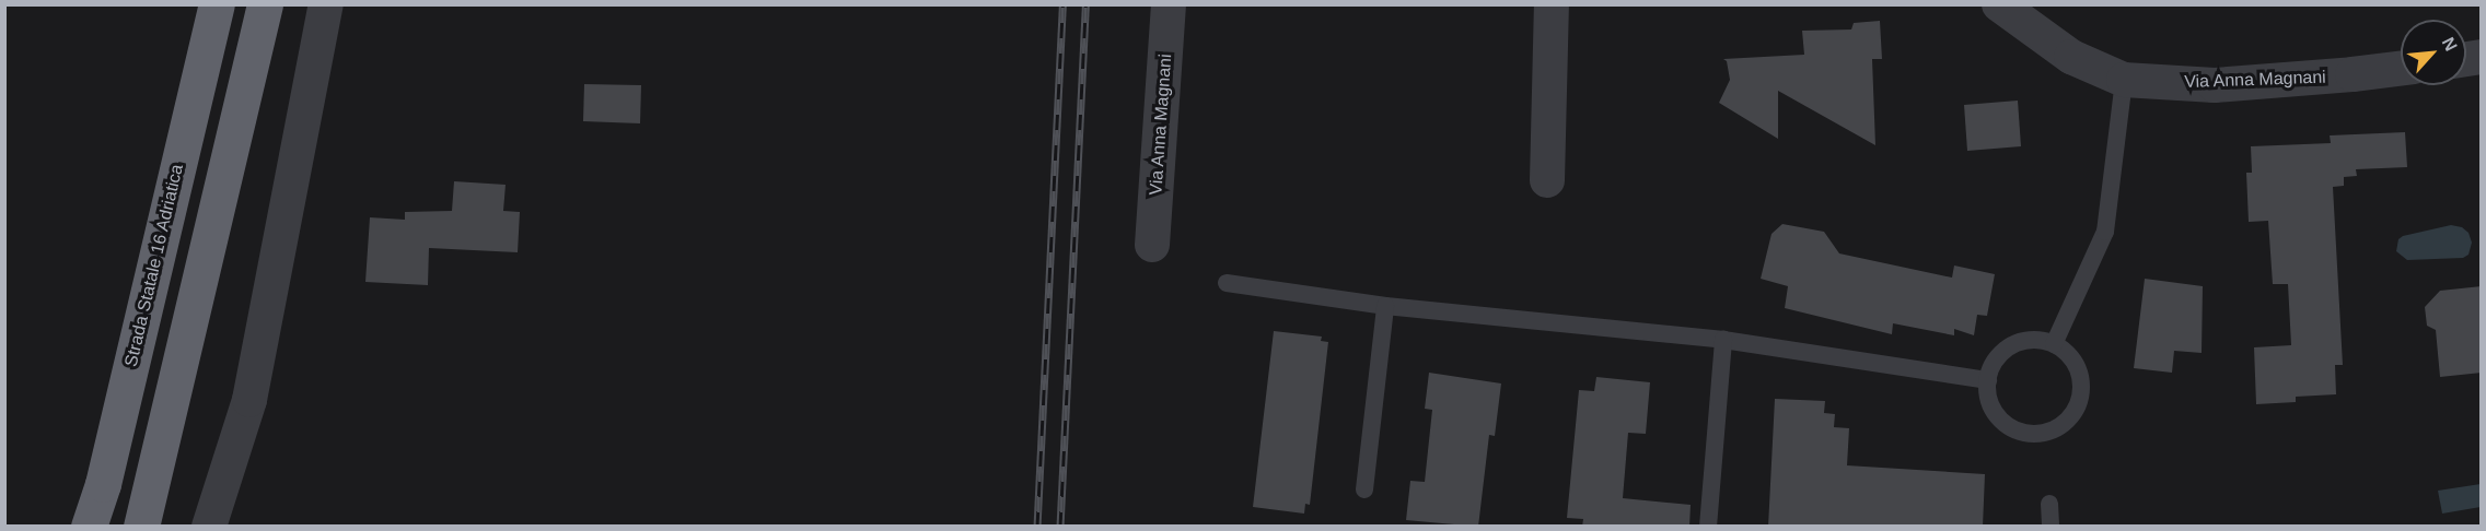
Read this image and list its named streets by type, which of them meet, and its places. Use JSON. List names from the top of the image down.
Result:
{
  "streets": {
    "highway": ["Strada Statale 16 Adriatica"],
    "street": ["Via Anna Magnani"]
  },
  "north": "top right"
}
